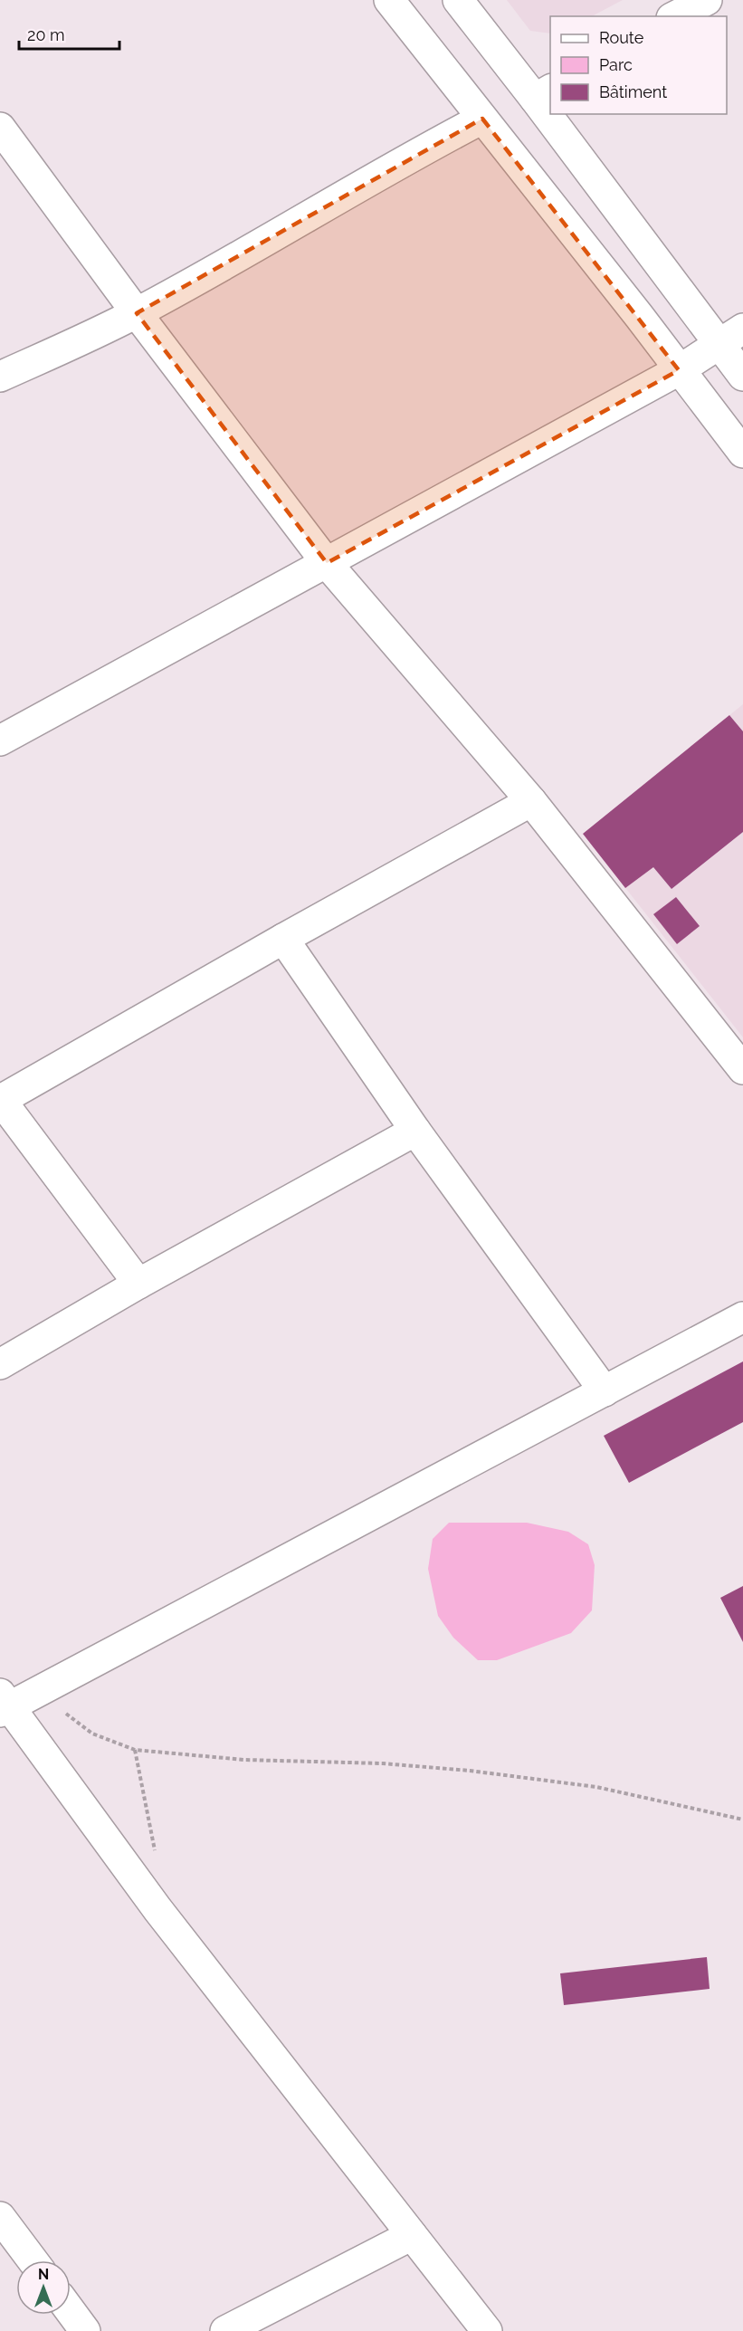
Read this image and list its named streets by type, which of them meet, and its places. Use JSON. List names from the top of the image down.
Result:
{
  "legend": ["Route", "Parc", "Bâtiment"],
  "scale_bar": "20 m",
  "north": "top"
}
